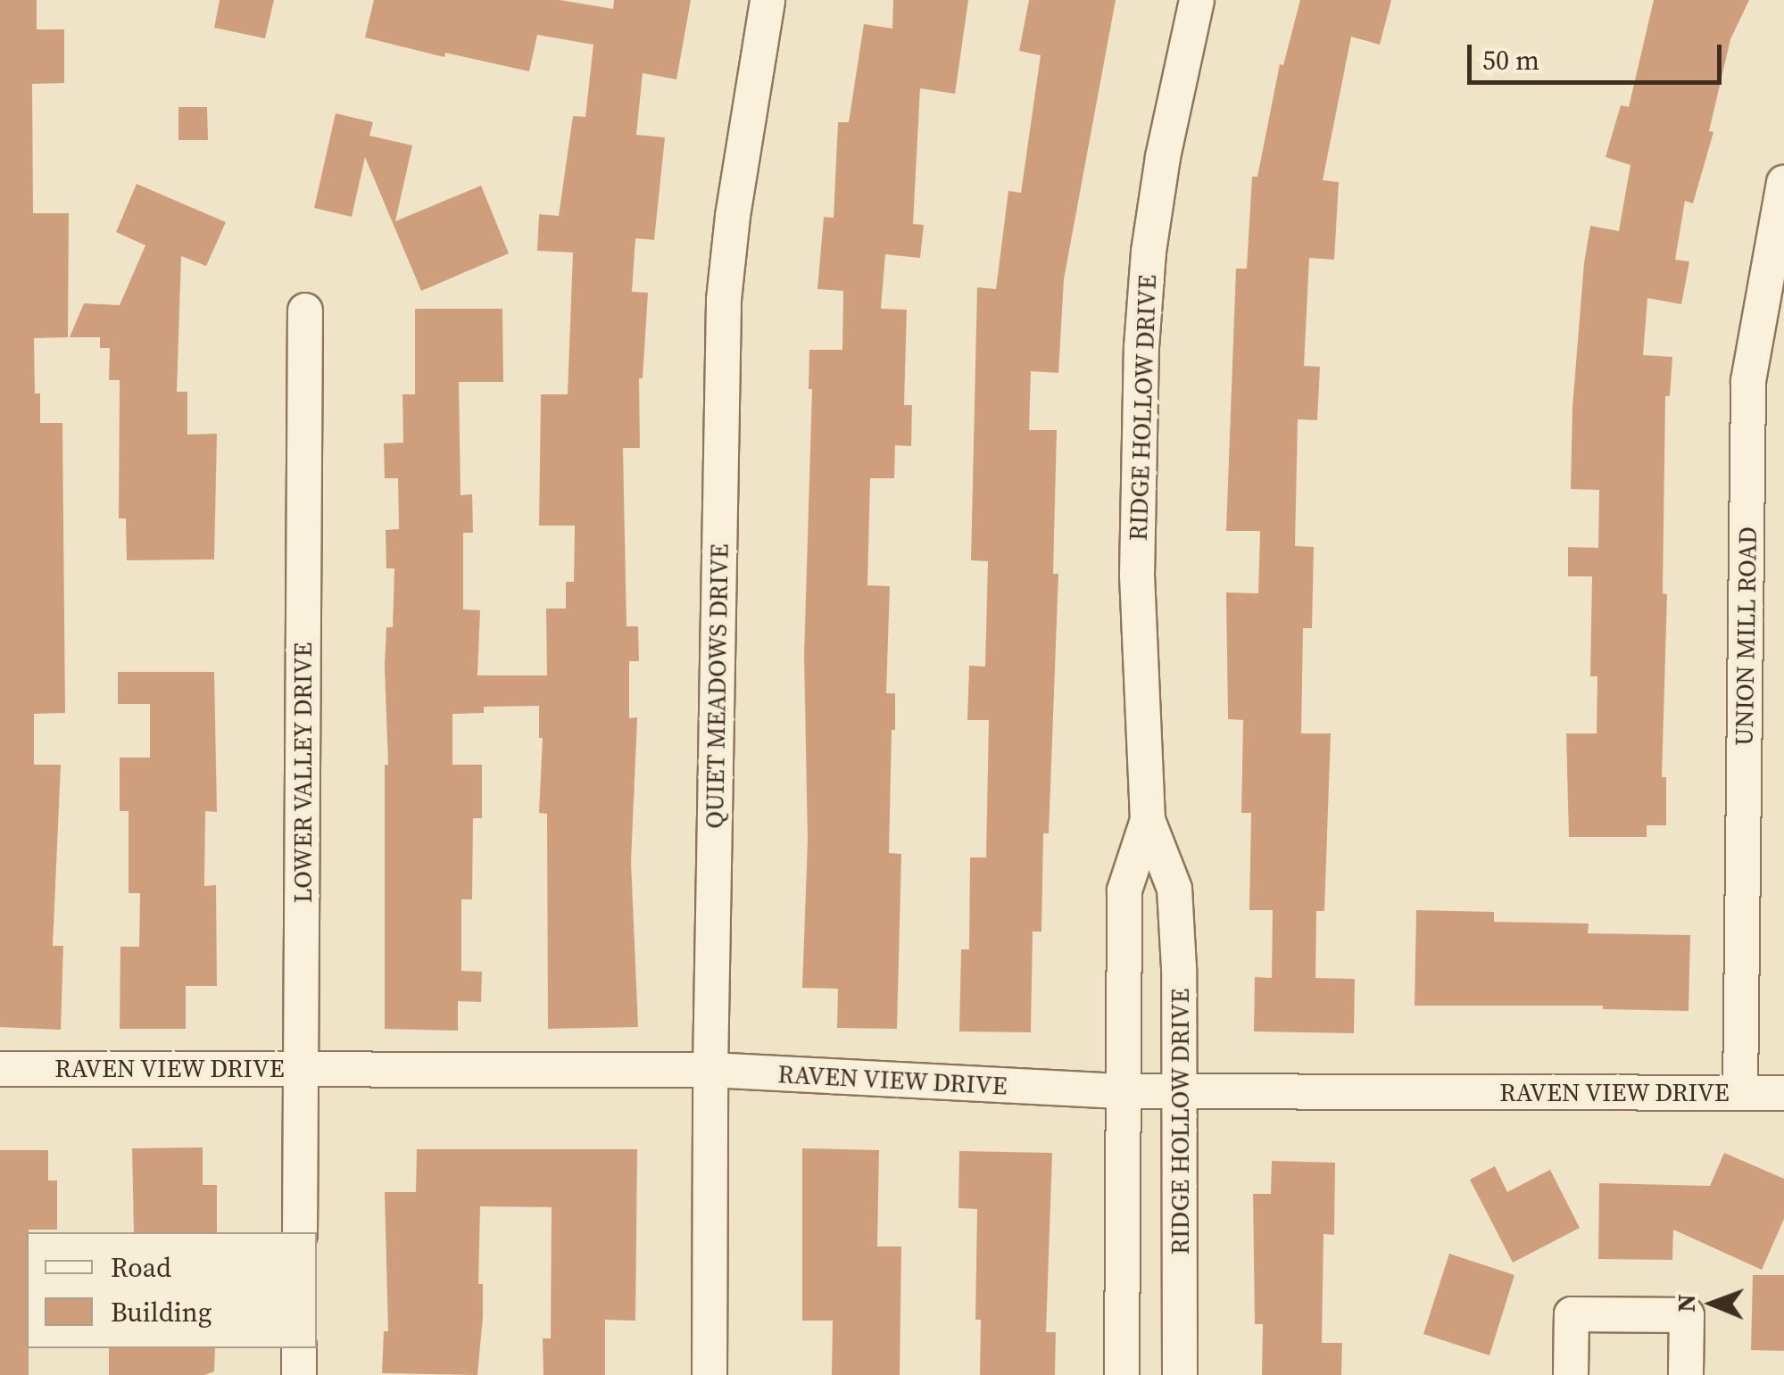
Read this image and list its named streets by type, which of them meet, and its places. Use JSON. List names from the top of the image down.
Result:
{
  "streets": {
    "street": [
      "RIDGE HOLLOW DRIVE",
      "UNION MILL ROAD",
      "QUIET MEADOWS DRIVE",
      "LOWER VALLEY DRIVE",
      "RAVEN VIEW DRIVE"
    ]
  },
  "crossings": [
    ["RIDGE HOLLOW DRIVE", "RAVEN VIEW DRIVE"],
    ["UNION MILL ROAD", "RAVEN VIEW DRIVE"],
    ["QUIET MEADOWS DRIVE", "RAVEN VIEW DRIVE"],
    ["LOWER VALLEY DRIVE", "RAVEN VIEW DRIVE"]
  ],
  "legend": ["Road", "Building"],
  "scale_bar": "50 m",
  "north": "left"
}
